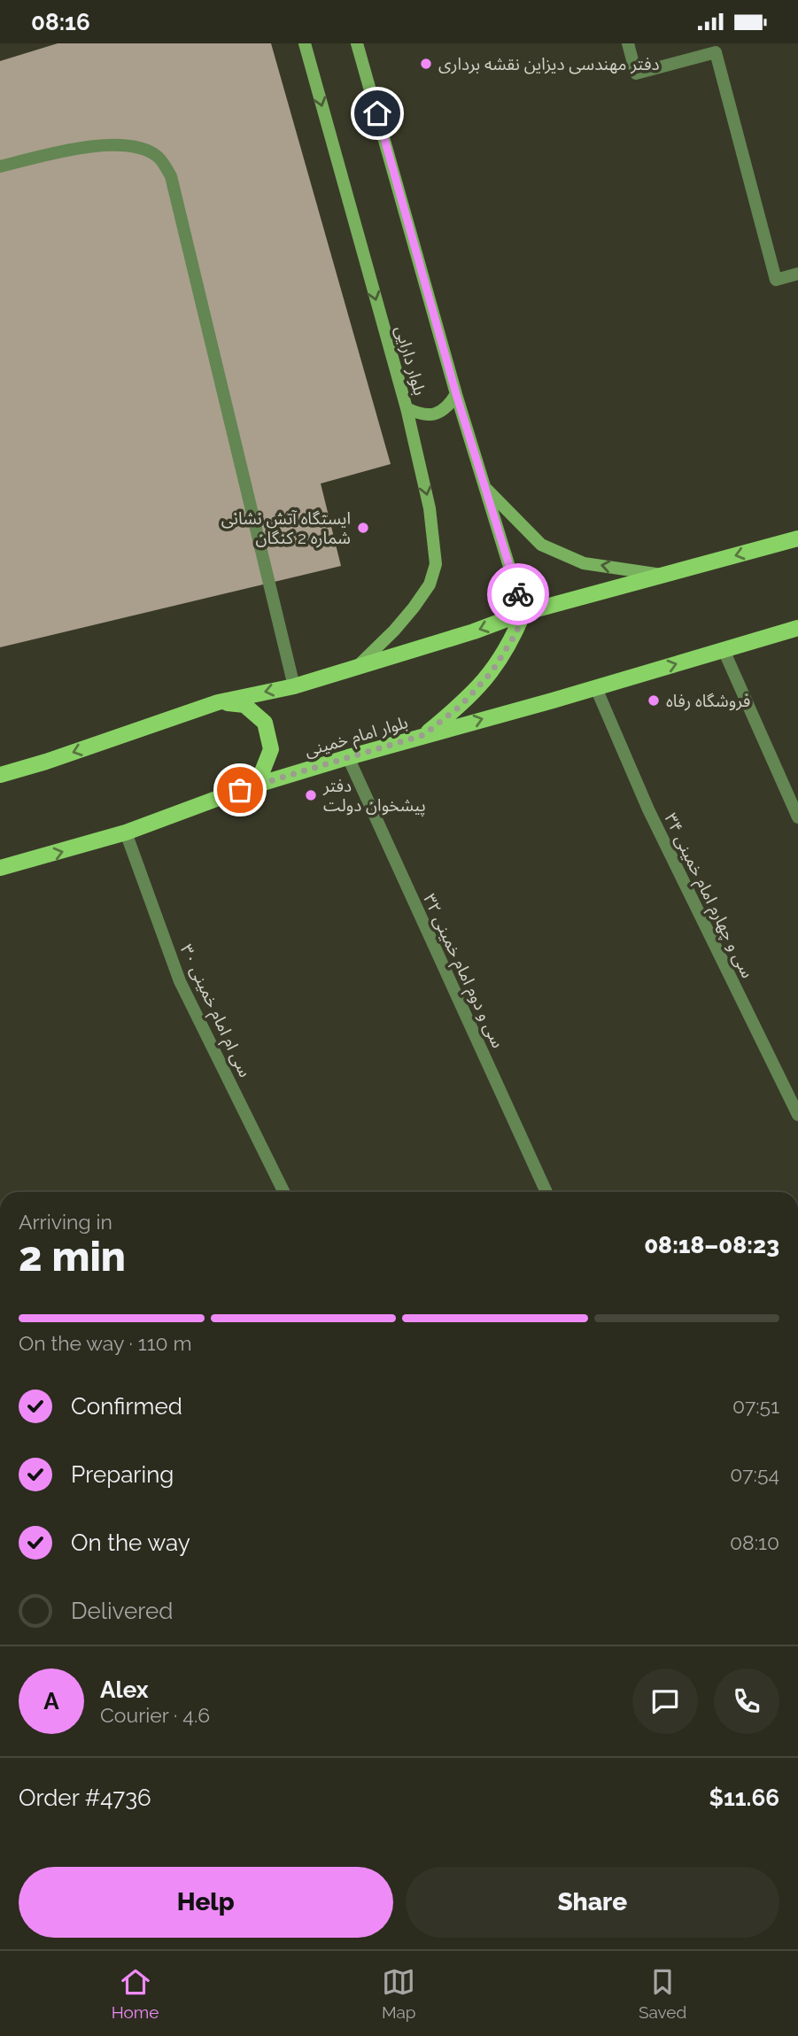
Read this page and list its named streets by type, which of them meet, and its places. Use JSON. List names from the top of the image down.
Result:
{
  "streets": {
    "main road": ["بلوار دارایی", "بلوار امام خمینی"],
    "street": ["سی و چهارم امام خمینی ۳۴", "سی و دوم امام خمینی ۳۲", "سی ام امام خمینی ۳۰"]
  },
  "crossings": [
    ["بلوار امام خمینی", "سی و چهارم امام خمینی ۳۴"],
    ["بلوار امام خمینی", "سی و دوم امام خمینی ۳۲"],
    ["بلوار امام خمینی", "سی ام امام خمینی ۳۰"]
  ],
  "places": [
    "دفتر مهندسی دیزاین نقشه برداری",
    "ایستگاه آتش نشانی شماره 2 کنگان",
    "فروشگاه رفاه",
    "دفتر پیشخوان دولت"
  ],
  "page": {
    "status": "08:16",
    "heading": ["2 min", "Arriving in", "08:18–08:23"],
    "panel": [
      "Alex",
      "Courier · 4.6",
      "Order #4736",
      "$11.66"
    ],
    "bar": "On the way · 110 m",
    "list": [
      ["Confirmed", "07:51"],
      ["Preparing", "07:54"],
      ["On the way", "08:10"],
      "Delivered"
    ],
    "round": "A",
    "buttons": ["Help", "Share"],
    "tabs": ["Home", "Map", "Saved"]
  }
}
